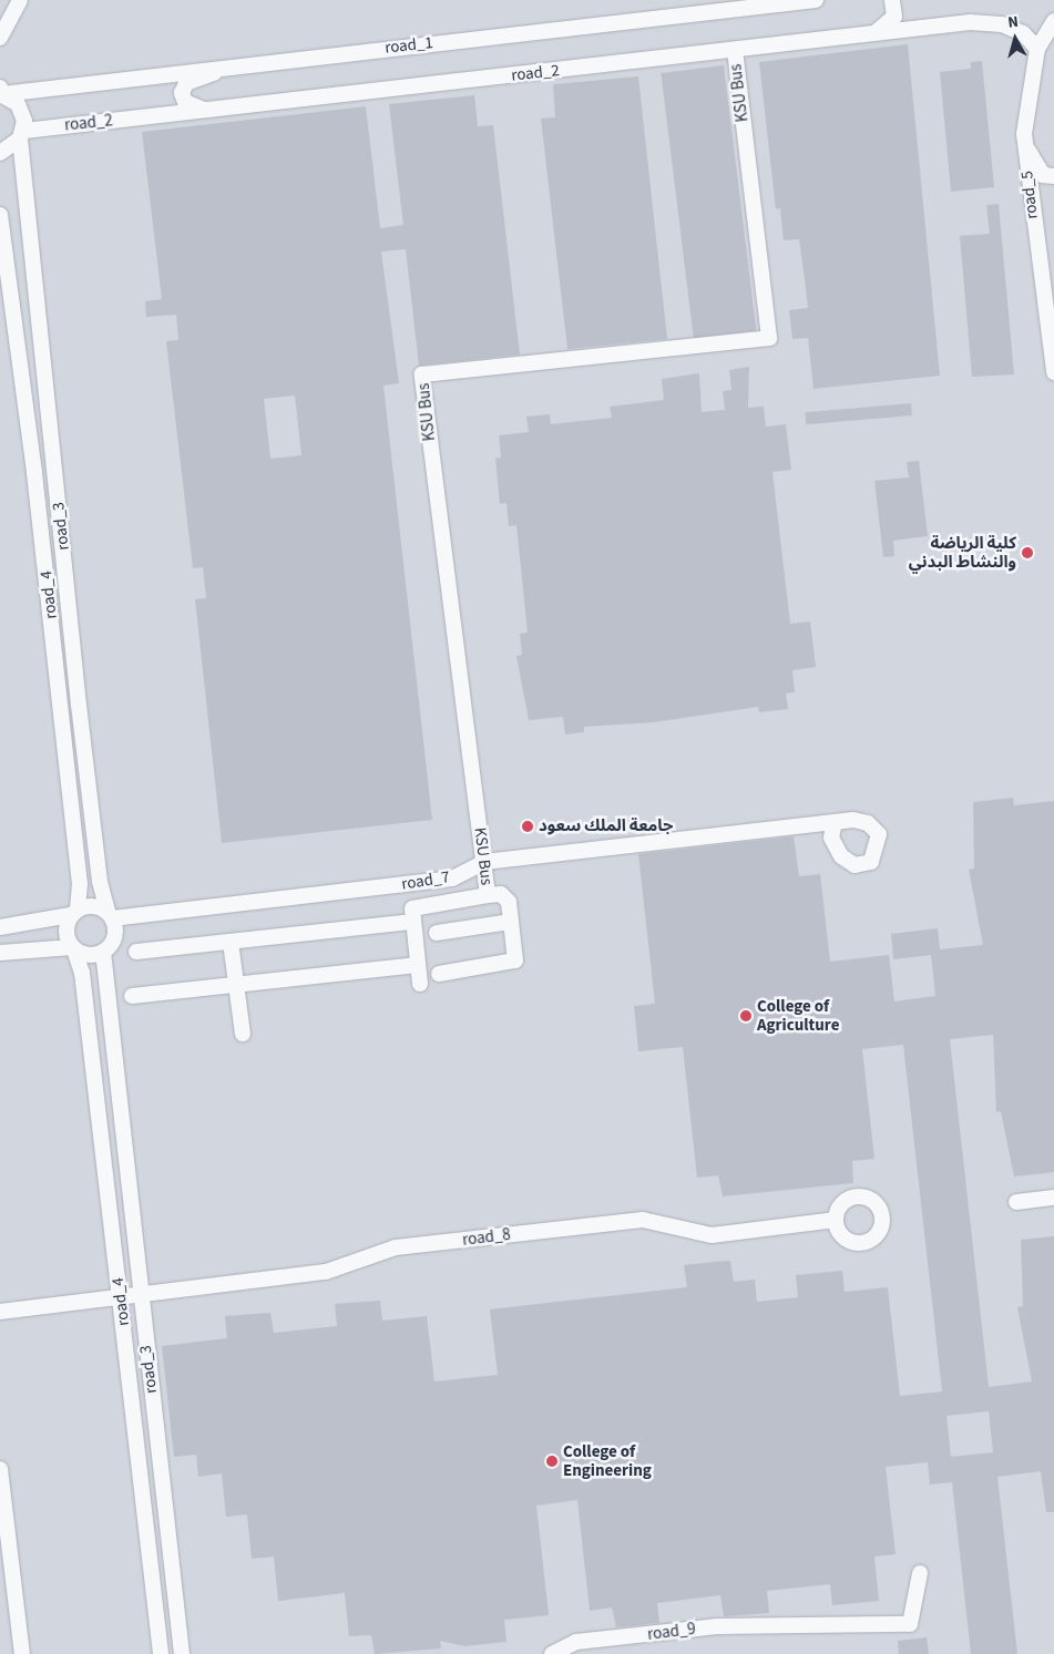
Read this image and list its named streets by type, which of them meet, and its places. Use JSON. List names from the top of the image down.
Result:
{
  "streets": {
    "street": [
      "road_1",
      "road_2",
      "KSU Bus",
      "road_5",
      "road_3",
      "road_4",
      "road_7",
      "road_8",
      "road_9"
    ]
  },
  "crossings": [
    ["road_1", "road_3"],
    ["road_2", "KSU Bus"],
    ["road_2", "road_5"],
    ["road_2", "road_3"],
    ["KSU Bus", "road_7"],
    ["road_3", "road_4"],
    ["road_3", "road_7"],
    ["road_3", "road_8"],
    ["road_4", "road_7"],
    ["road_4", "road_8"]
  ],
  "places": [
    "كلية الرياضة والنشاط البدني",
    "جامعة الملك سعود",
    "College of Agriculture",
    "College of Engineering"
  ],
  "north": "top"
}
